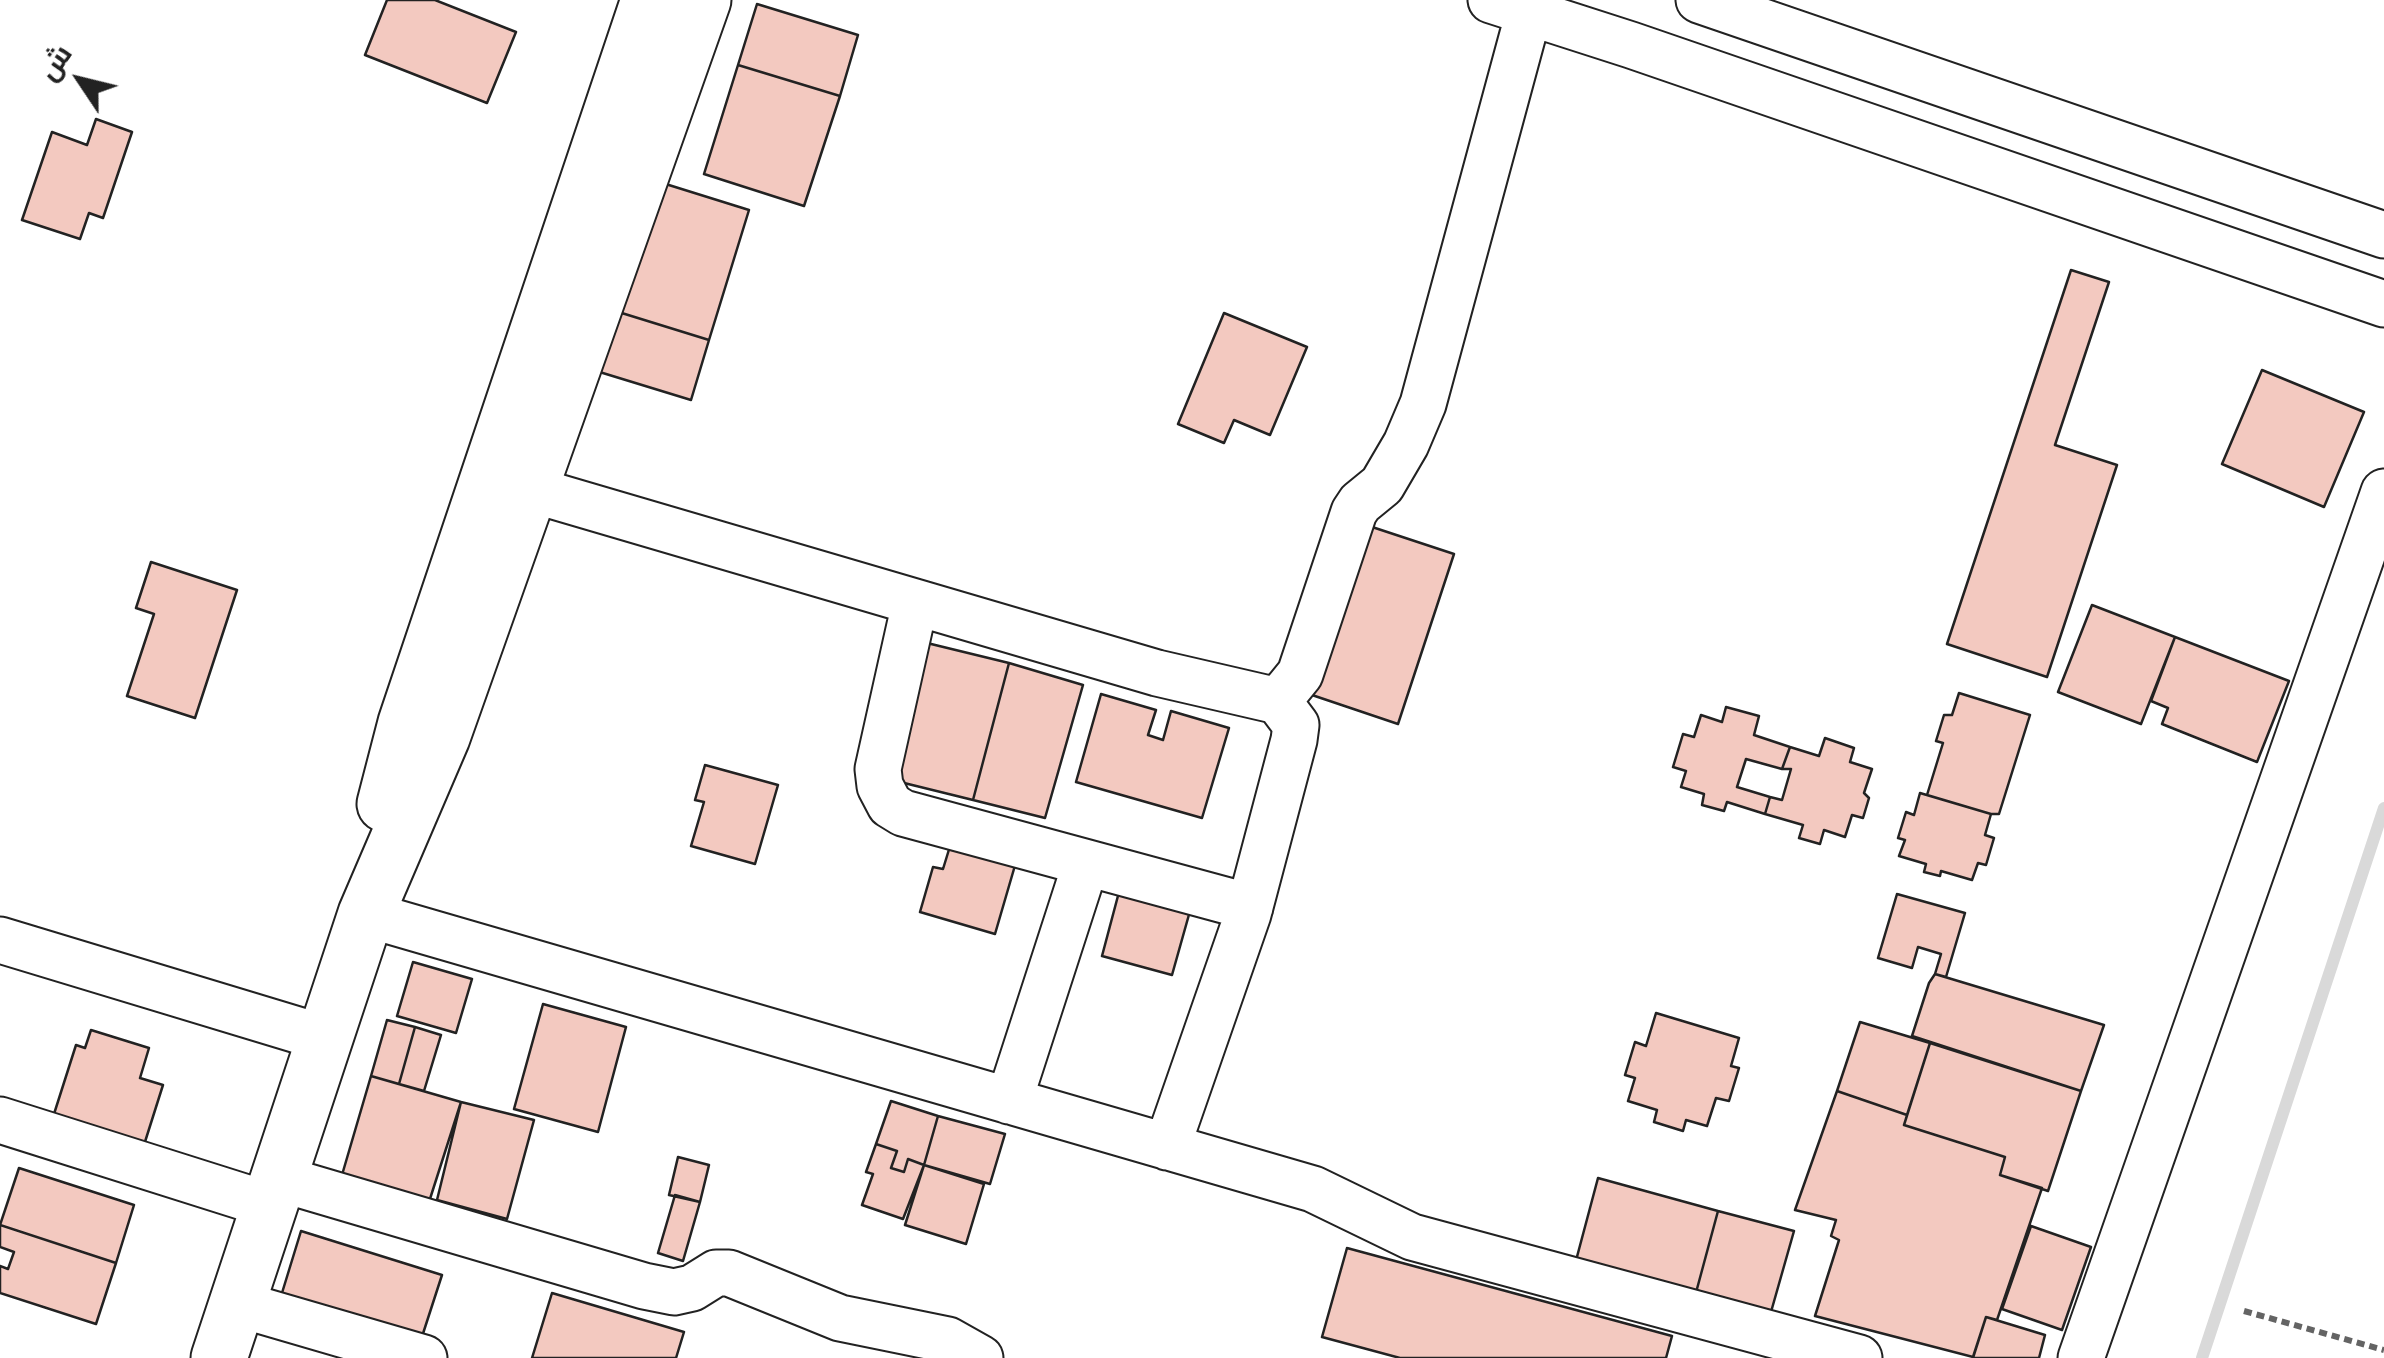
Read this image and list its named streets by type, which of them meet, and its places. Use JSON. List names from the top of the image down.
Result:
{
  "north": "top left"
}
